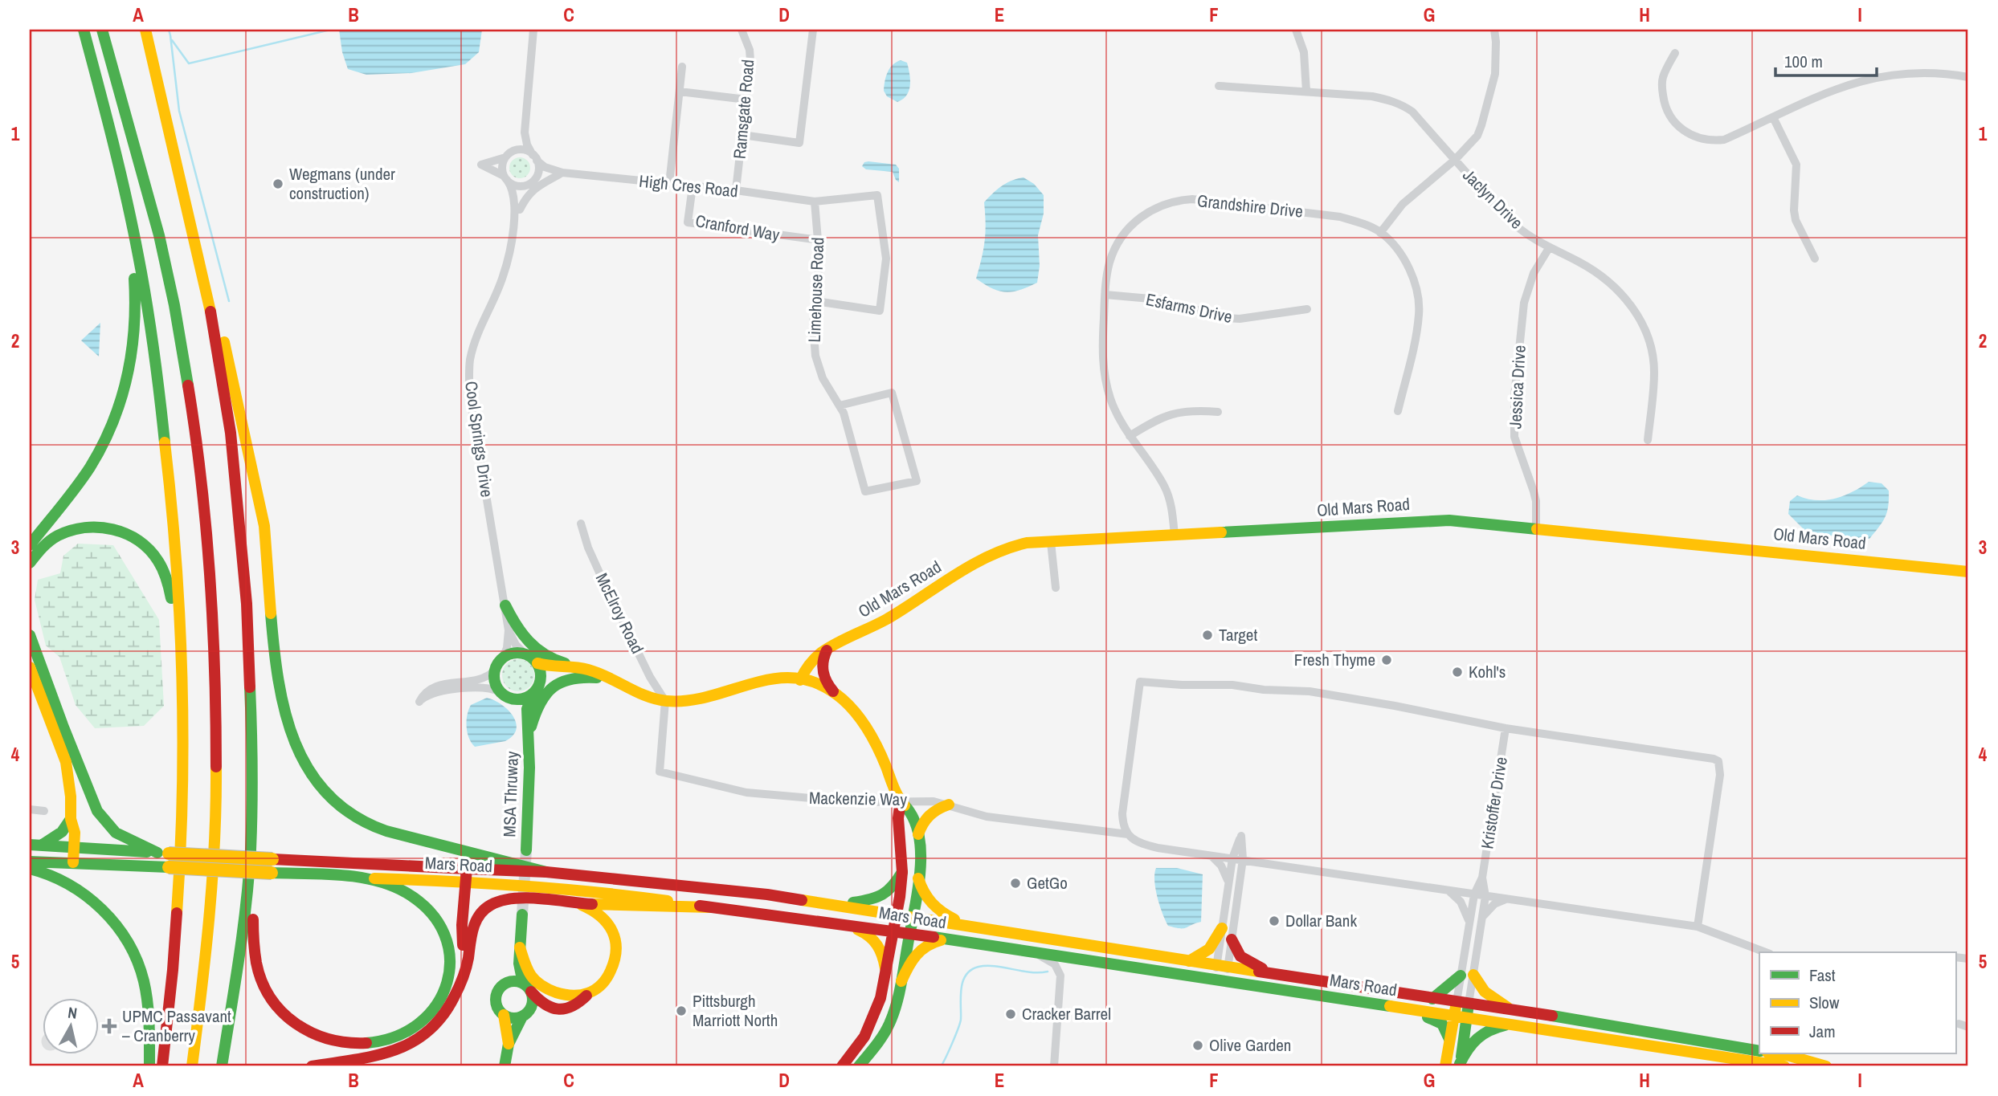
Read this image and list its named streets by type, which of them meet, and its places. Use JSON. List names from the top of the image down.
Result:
{
  "streets": {
    "main road": ["Old Mars Road", "MSA Thruway", "Mars Road"],
    "street": [
      "Ramsgate Road",
      "High Cres Road",
      "Jaclyn Drive",
      "Grandshire Drive",
      "Cranford Way",
      "Limehouse Road",
      "Esfarms Drive",
      "Jessica Drive",
      "Cool Springs Drive",
      "McElroy Road",
      "Mackenzie Way",
      "Kristoffer Drive"
    ]
  },
  "crossings": [
    ["Ramsgate Road", "High Cres Road"],
    ["High Cres Road", "Cranford Way"],
    ["High Cres Road", "Limehouse Road"],
    ["High Cres Road", "Cool Springs Drive"],
    ["Jaclyn Drive", "Jessica Drive"],
    ["Grandshire Drive", "Esfarms Drive"],
    ["Grandshire Drive", "Old Mars Road"],
    ["Cranford Way", "Limehouse Road"],
    ["Jessica Drive", "Old Mars Road"],
    ["Cool Springs Drive", "MSA Thruway"],
    ["McElroy Road", "Mackenzie Way"],
    ["Mackenzie Way", "Kristoffer Drive"],
    ["Kristoffer Drive", "Mars Road"]
  ],
  "places": {
    "other": [
      "Wegmans (under construction)",
      "Target",
      "Fresh Thyme",
      "Kohl's",
      "GetGo",
      "Dollar Bank",
      "Pittsburgh Marriott North",
      "Cracker Barrel",
      "Olive Garden"
    ],
    "health": ["UPMC Passavant – Cranberry"]
  },
  "legend": ["Fast", "Slow", "Jam"],
  "scale_bar": "100 m",
  "north": "top",
  "grid": {
    "columns": [
      "A",
      "B",
      "C",
      "D",
      "E",
      "F",
      "G",
      "H",
      "I"
    ],
    "rows": [
      "1",
      "2",
      "3",
      "4",
      "5"
    ]
  }
}
